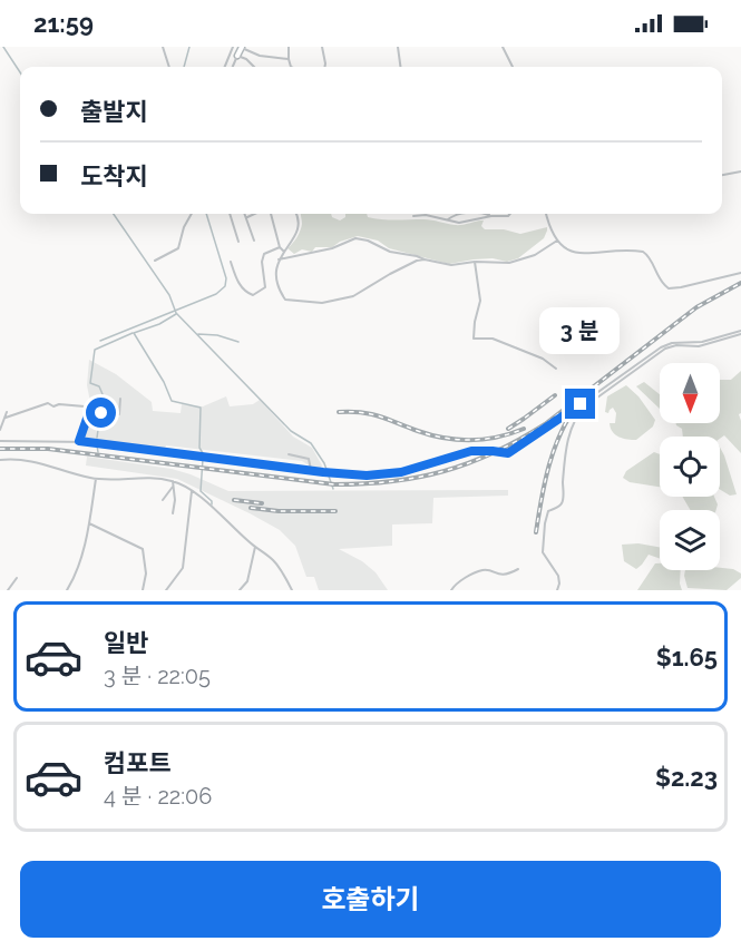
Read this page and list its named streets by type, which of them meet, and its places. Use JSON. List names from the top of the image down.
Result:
{
  "north": "bottom",
  "page": {
    "status": "21:59",
    "banner": ["출발지", "도착지"],
    "bubble": "3 분",
    "list": [
      {
        "name": "일반",
        "note": "3 분 · 22:05",
        "value": "$1.65"
      },
      {
        "name": "컴포트",
        "note": "4 분 · 22:06",
        "value": "$2.23"
      }
    ],
    "buttons": "호출하기"
  }
}
